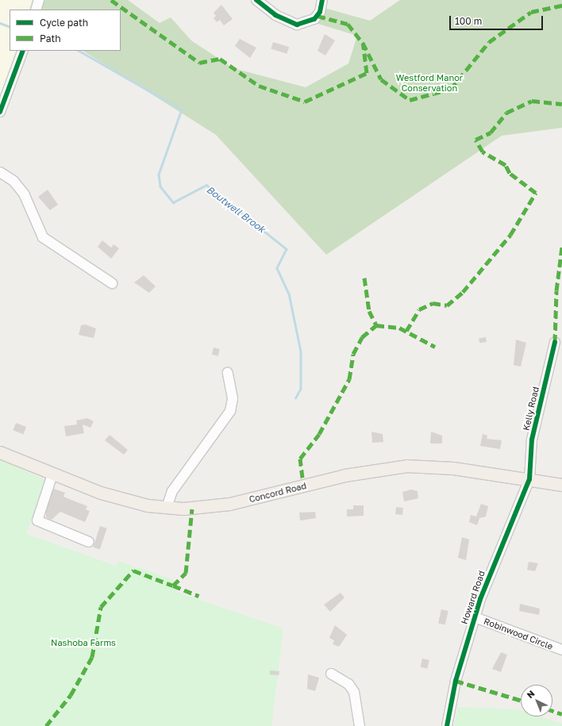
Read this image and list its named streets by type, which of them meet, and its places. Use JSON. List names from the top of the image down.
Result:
{
  "streets": {
    "main road": ["Concord Road"],
    "street": ["Kelly Road", "Howard Road", "Robinwood Circle"]
  },
  "crossings": [
    ["Kelly Road", "Concord Road"],
    ["Kelly Road", "Howard Road"],
    ["Concord Road", "Howard Road"],
    ["Howard Road", "Robinwood Circle"]
  ],
  "water": ["Boutwell Brook"],
  "parks": ["Westford Manor Conservation", "Nashoba Farms"],
  "legend": ["Cycle path", "Path"],
  "scale_bar": "100 m",
  "north": "top left"
}
